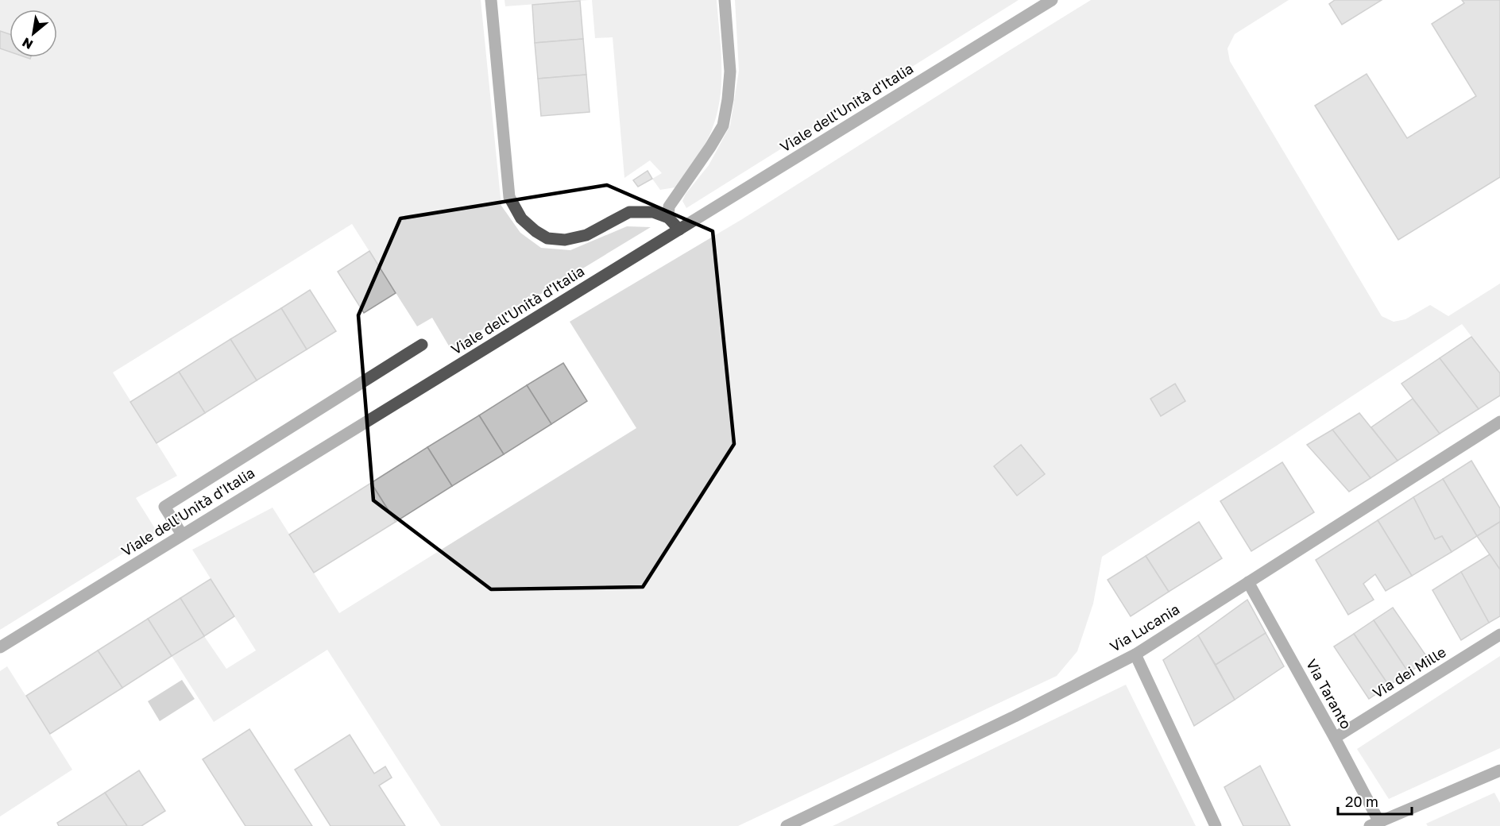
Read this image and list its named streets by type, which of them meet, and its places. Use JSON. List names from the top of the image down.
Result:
{
  "streets": {
    "street": [
      "Viale dell'Unità d'Italia",
      "Via Lucania",
      "Via dei Mille",
      "Via Taranto"
    ]
  },
  "crossings": [
    ["Via Lucania", "Via Taranto"],
    ["Via dei Mille", "Via Taranto"]
  ],
  "scale_bar": "20 m",
  "north": "bottom left"
}
